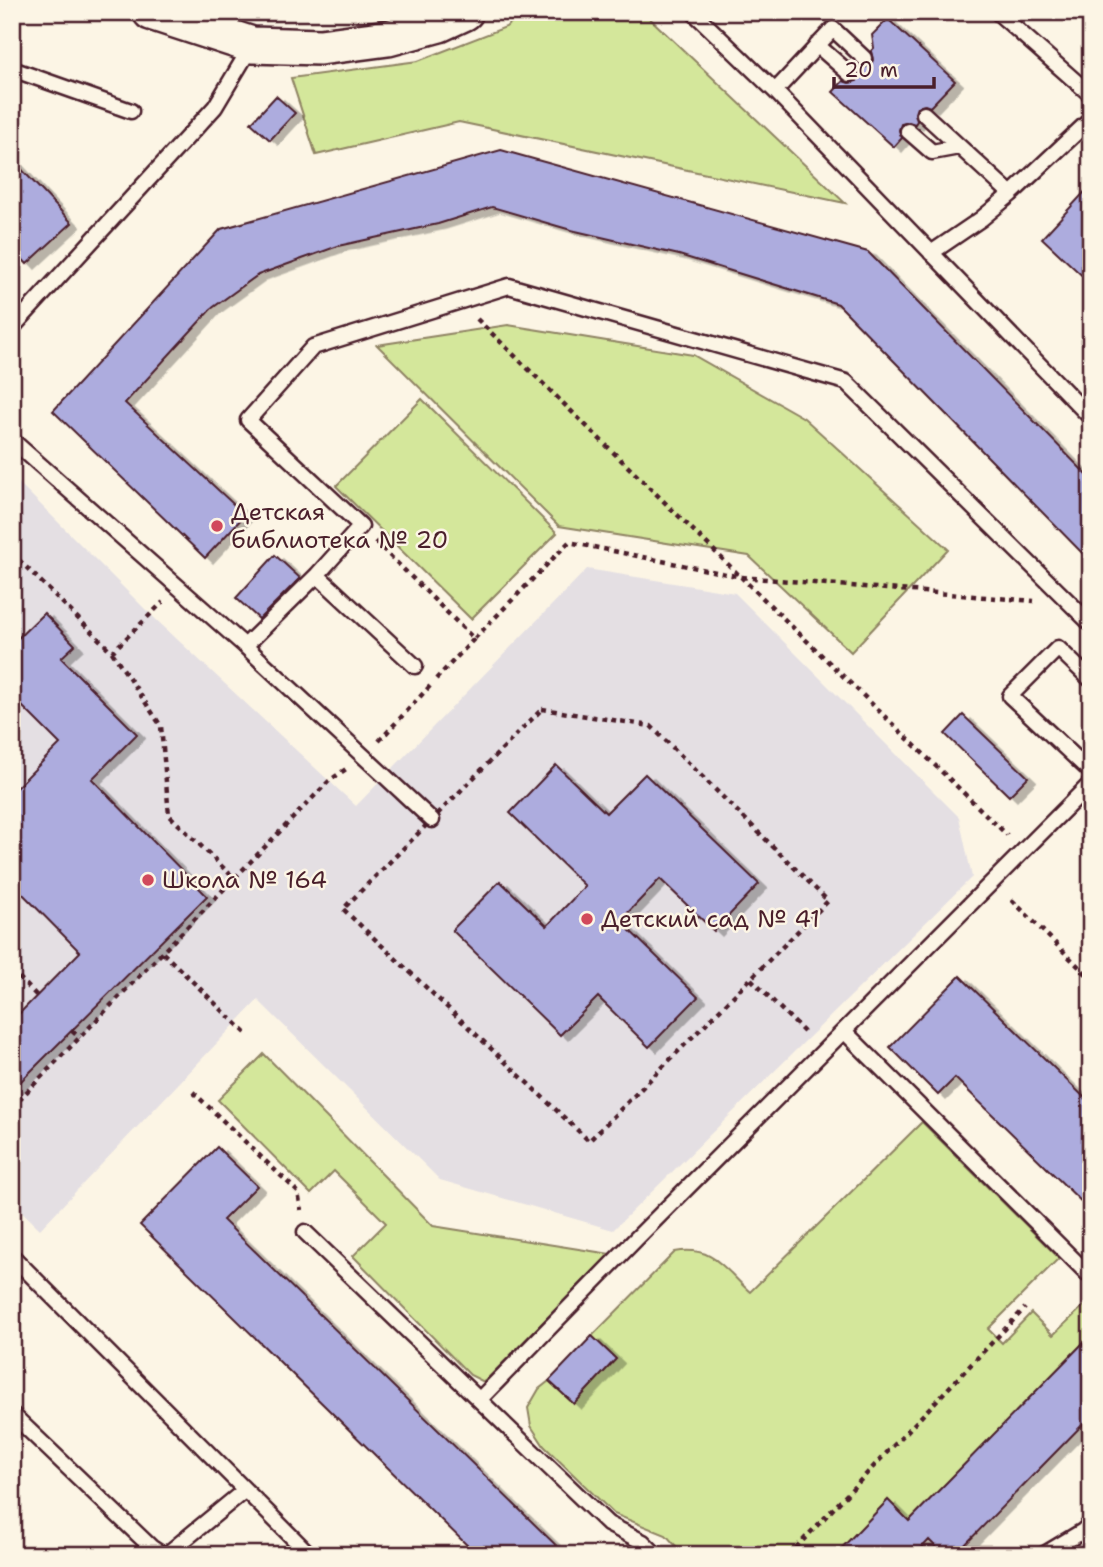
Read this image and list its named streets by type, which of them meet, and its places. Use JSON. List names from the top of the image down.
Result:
{
  "places": ["Детская библиотека № 20", "Школа № 164", "Детский сад № 41"],
  "scale_bar": "20 m"
}
